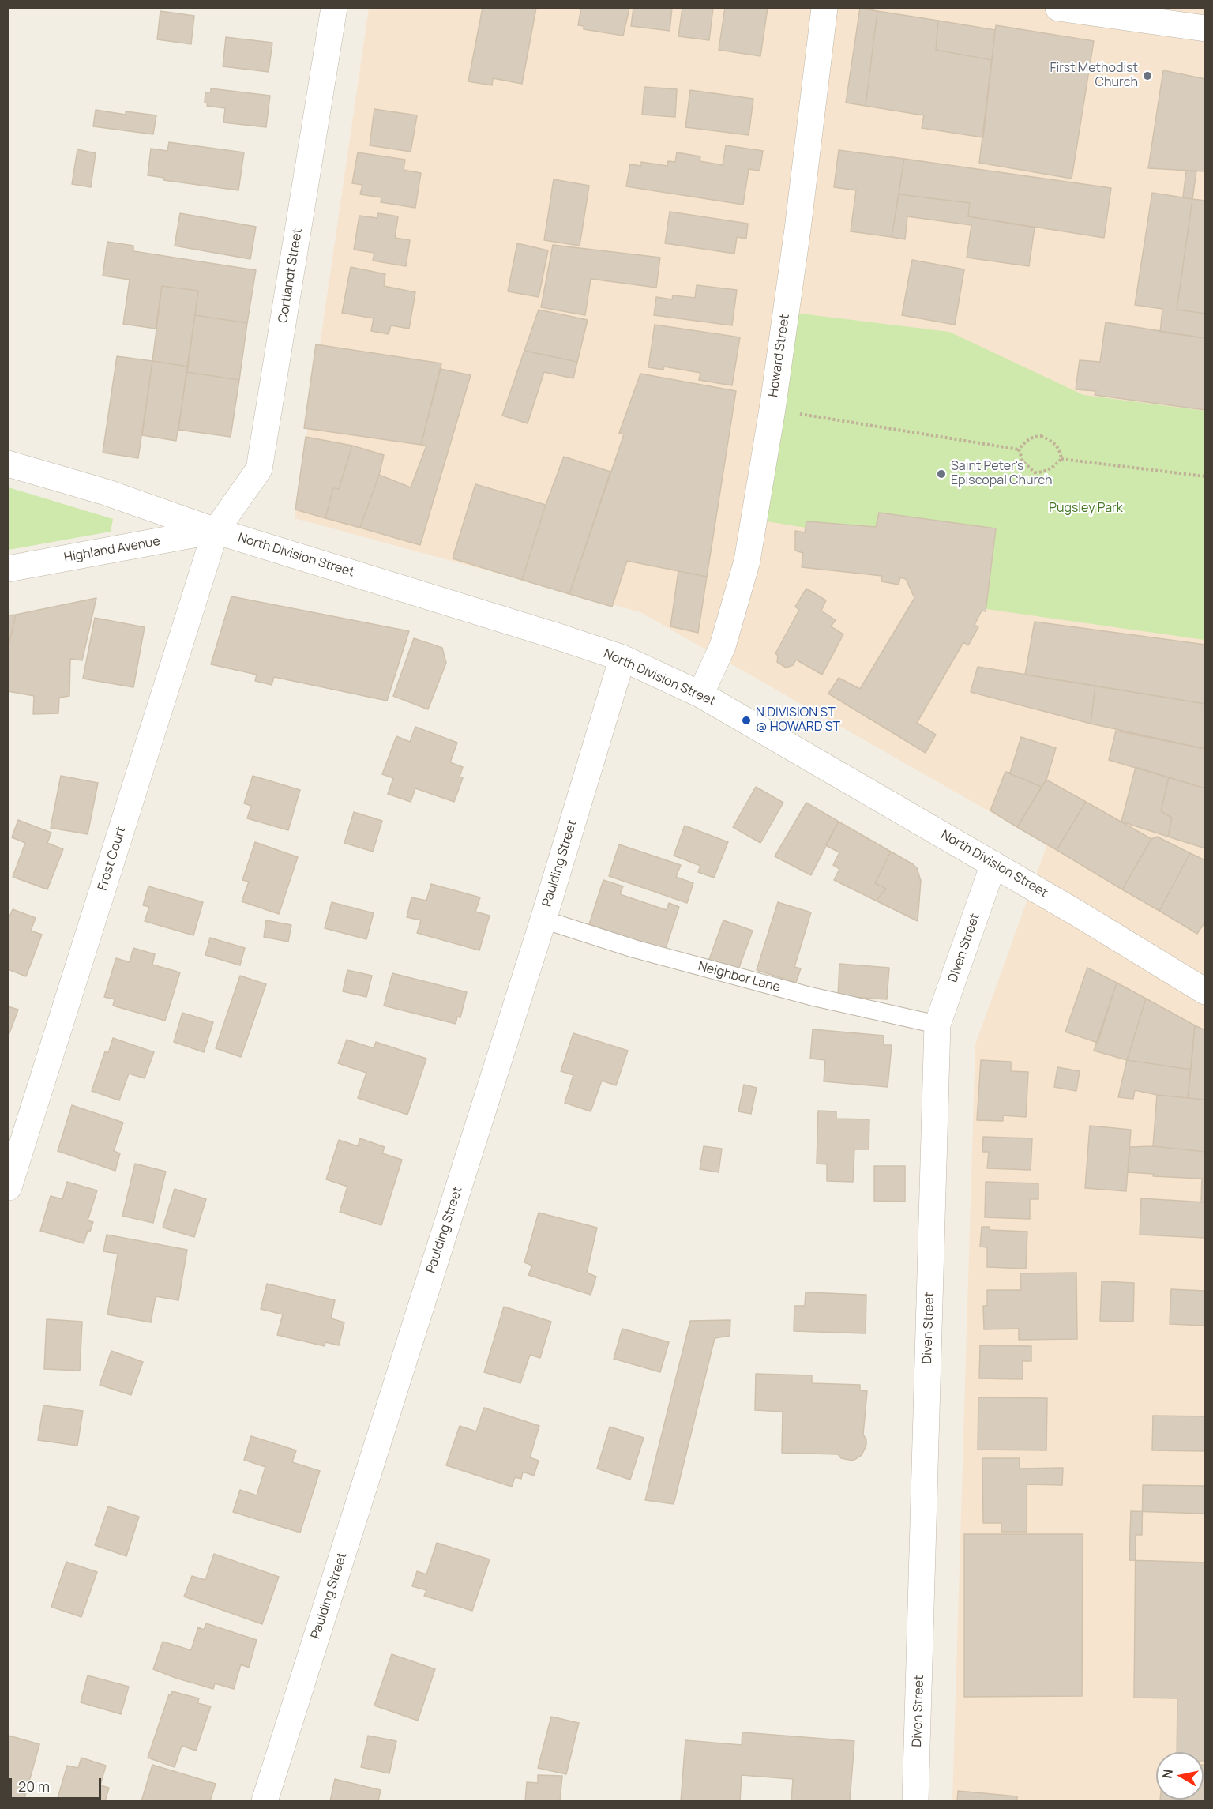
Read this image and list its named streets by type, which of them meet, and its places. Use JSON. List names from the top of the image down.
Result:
{
  "streets": {
    "street": [
      "Cortlandt Street",
      "Howard Street",
      "Highland Avenue",
      "North Division Street",
      "Frost Court",
      "Paulding Street",
      "Diven Street"
    ],
    "lane": ["Neighbor Lane"]
  },
  "crossings": [
    ["Cortlandt Street", "Highland Avenue"],
    ["Cortlandt Street", "North Division Street"],
    ["Cortlandt Street", "Frost Court"],
    ["Howard Street", "North Division Street"],
    ["Highland Avenue", "North Division Street"],
    ["Highland Avenue", "Frost Court"],
    ["North Division Street", "Frost Court"],
    ["North Division Street", "Paulding Street"],
    ["North Division Street", "Diven Street"],
    ["Paulding Street", "Neighbor Lane"],
    ["Diven Street", "Neighbor Lane"]
  ],
  "parks": ["Pugsley Park"],
  "places": ["First Methodist Church", "Saint Peter's Episcopal Church", "N DIVISION ST @ HOWARD ST"],
  "scale_bar": "20 m",
  "north": "left"
}
